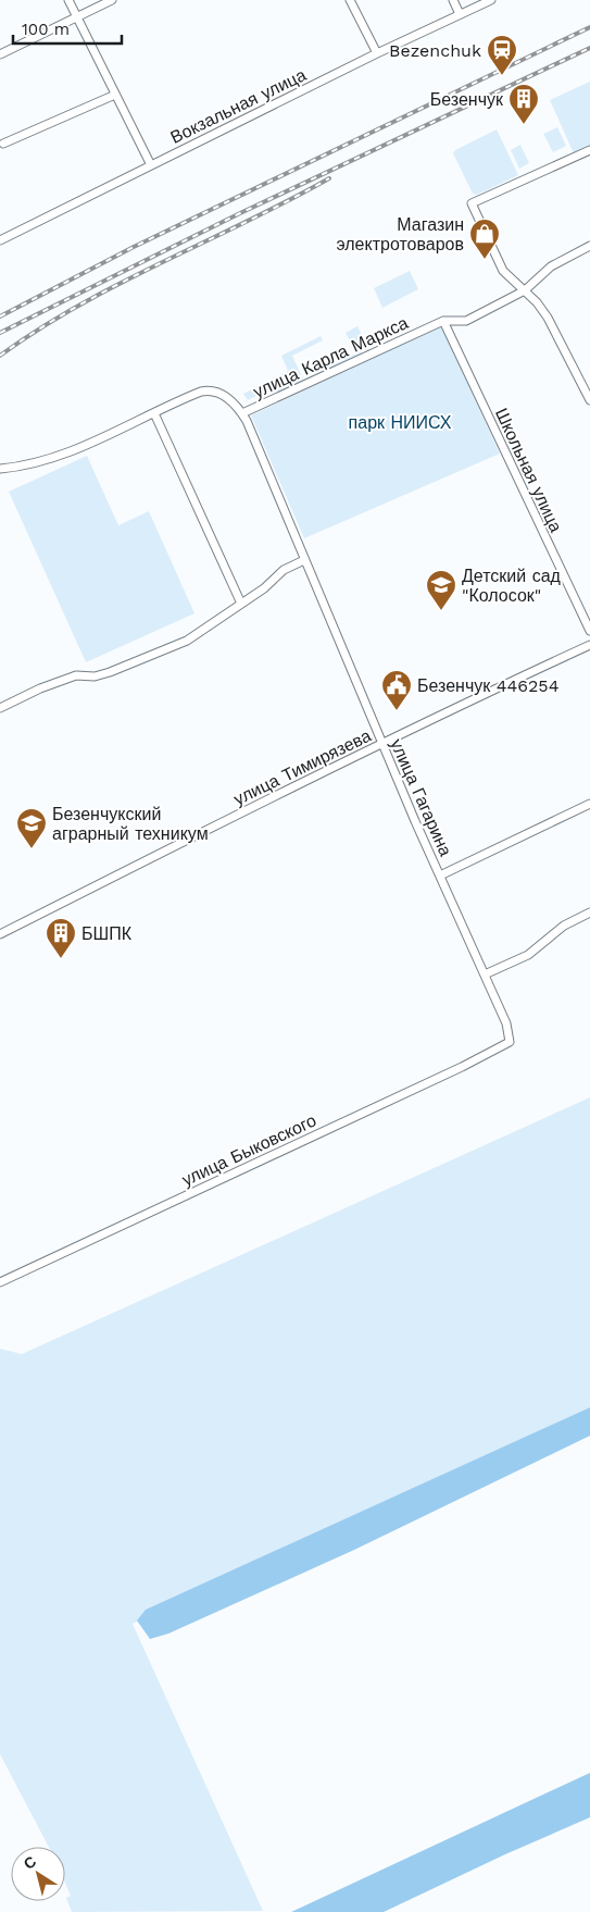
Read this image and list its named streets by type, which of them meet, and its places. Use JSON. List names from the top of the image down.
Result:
{
  "streets": {
    "street": [
      "Вокзальная улица",
      "улица Карла Маркса",
      "Школьная улица",
      "улица Тимирязева",
      "улица Гагарина",
      "улица Быковского"
    ]
  },
  "crossings": [
    ["улица Карла Маркса", "Школьная улица"],
    ["улица Карла Маркса", "улица Гагарина"],
    ["улица Тимирязева", "улица Гагарина"],
    ["улица Гагарина", "улица Быковского"]
  ],
  "parks": ["парк НИИСХ"],
  "places": {
    "station": ["Bezenchuk"],
    "building": ["Безенчук", "БШПК"],
    "shop": ["Магазин электротоваров"],
    "school or university": ["Детский сад \"Колосок\"", "Безенчукский аграрный техникум"],
    "public building": ["Безенчук 446254"]
  },
  "scale_bar": "100 m",
  "north": "top left"
}
